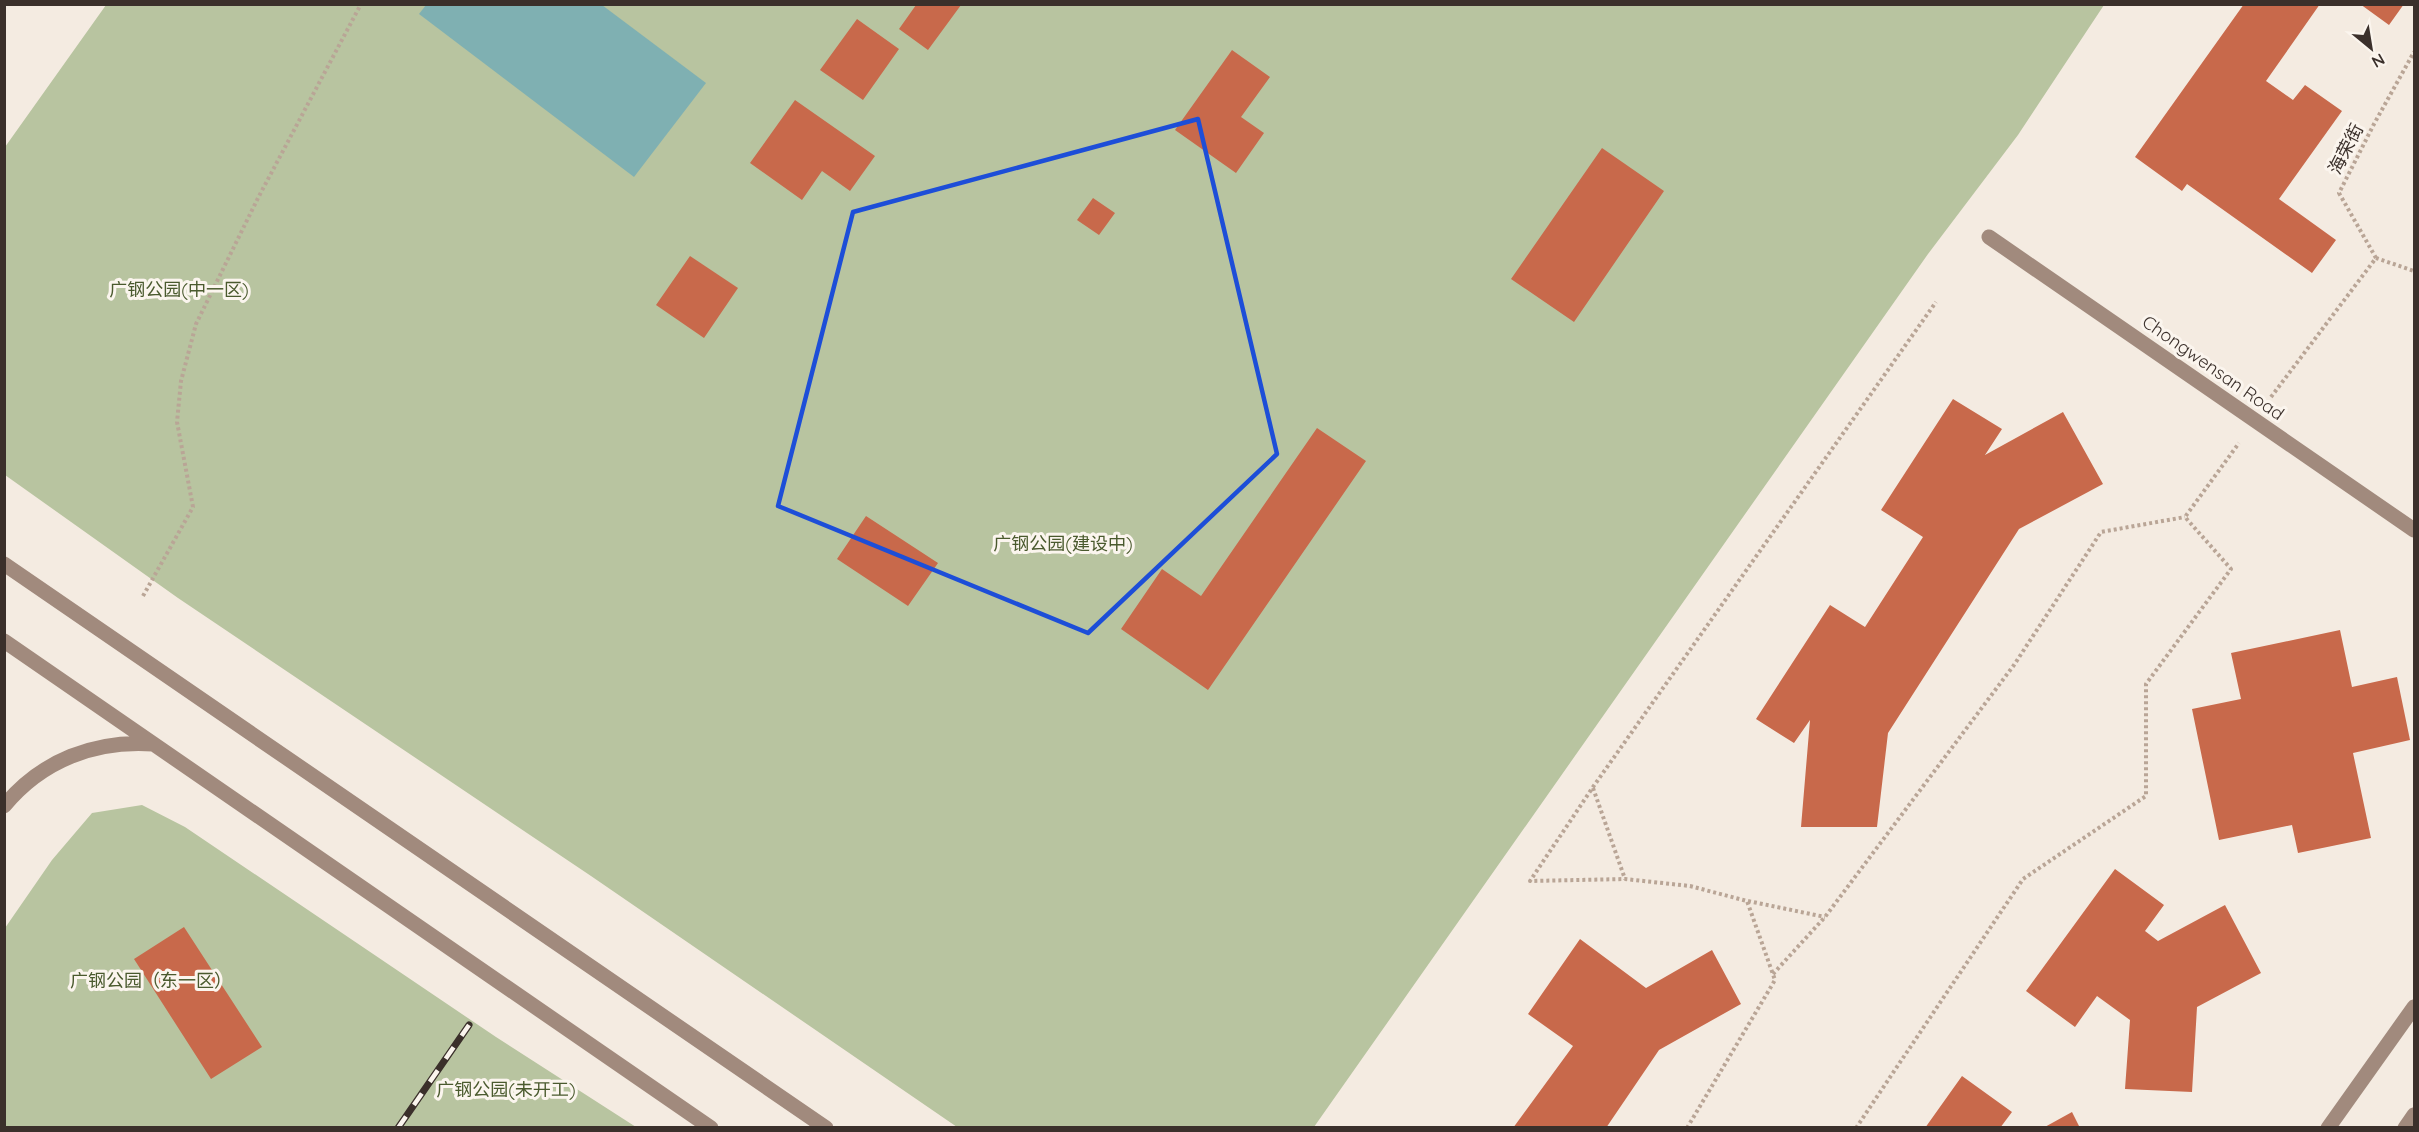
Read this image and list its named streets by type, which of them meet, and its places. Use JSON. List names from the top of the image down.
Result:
{
  "streets": {
    "main road": ["Chongwensan Road"],
    "path": ["海荣街"]
  },
  "parks": [
    "广钢公园(中一区)",
    "广钢公园(建设中)",
    "广钢公园（东一区）",
    "广钢公园(未开工)"
  ],
  "north": "bottom right"
}
